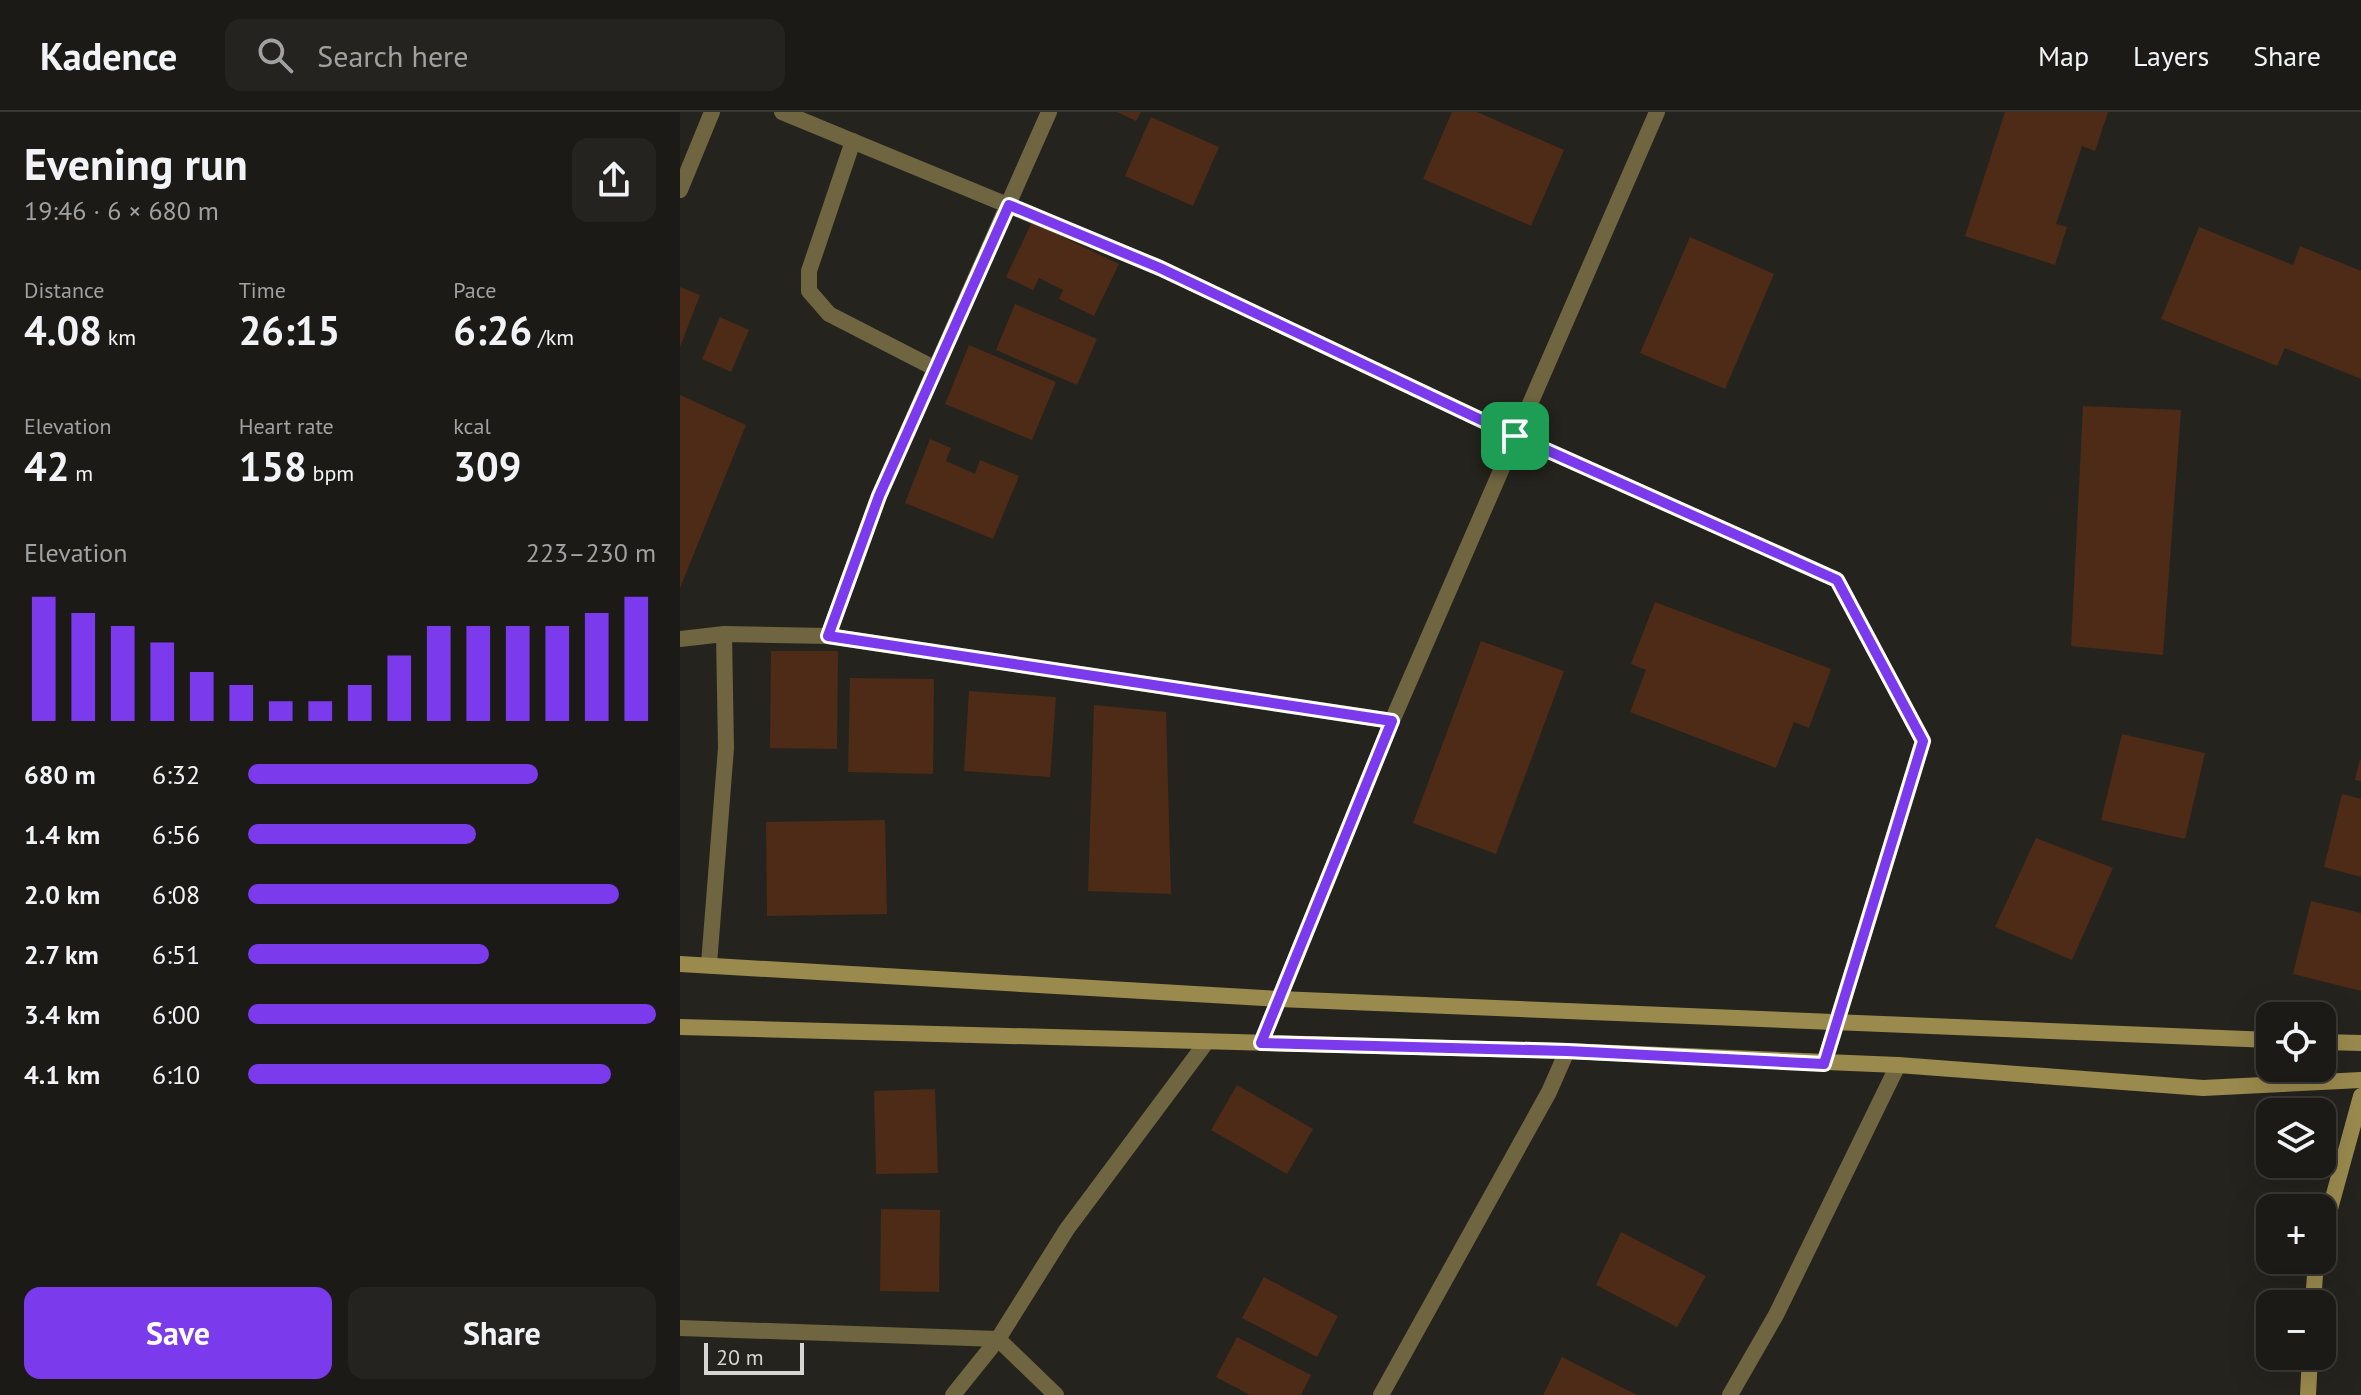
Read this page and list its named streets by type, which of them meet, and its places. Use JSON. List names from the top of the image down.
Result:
{
  "scale_bar": "20 m",
  "page": {
    "header": "Kadence",
    "search": "Search here",
    "nav": ["Map", "Layers", "Share"],
    "heading": ["Evening run", "19:46 · 6 × 680 m"],
    "stats": [
      ["Distance", "4.08 km"],
      ["Time", "26:15"],
      ["Pace", "6:26 /km"],
      ["Elevation", "42 m"],
      ["Heart rate", "158 bpm"],
      ["kcal", "309"]
    ],
    "chart": ["Elevation", "223–230 m"],
    "list": [
      {
        "name": "680 m",
        "note": "6:32"
      },
      {
        "name": "1.4 km",
        "note": "6:56"
      },
      {
        "name": "2.0 km",
        "note": "6:08"
      },
      {
        "name": "2.7 km",
        "note": "6:51"
      },
      {
        "name": "3.4 km",
        "note": "6:00"
      },
      {
        "name": "4.1 km",
        "note": "6:10"
      }
    ],
    "map_buttons": ["+", "−"],
    "buttons": ["Save", "Share"],
    "scale": "20 m"
  }
}
